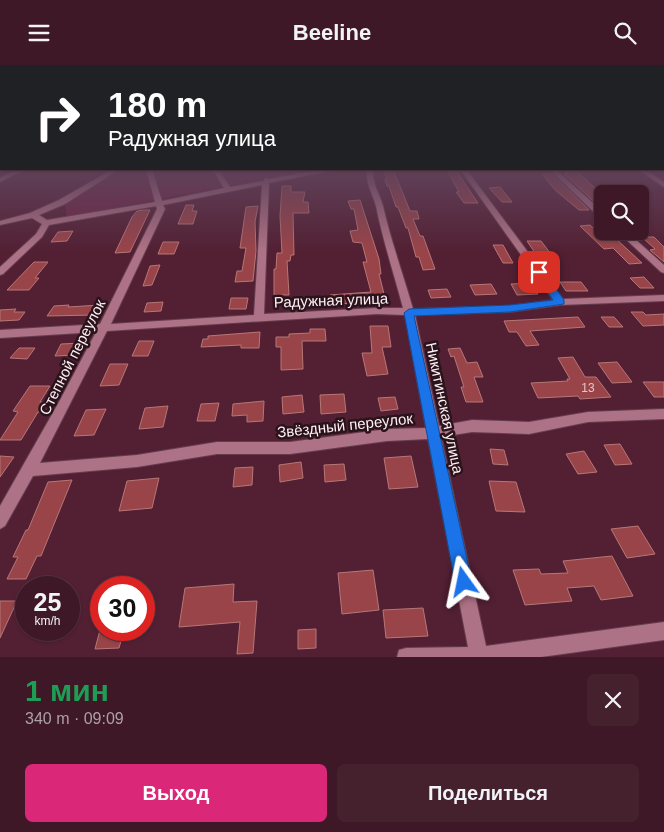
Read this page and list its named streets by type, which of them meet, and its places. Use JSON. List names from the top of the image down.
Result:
{
  "streets": {
    "street": [
      "Радужная улица",
      "Степной переулок",
      "Никитинская улица",
      "Звёздный переулок"
    ]
  },
  "crossings": [
    ["Радужная улица", "Степной переулок"],
    ["Радужная улица", "Никитинская улица"],
    ["Степной переулок", "Звёздный переулок"],
    ["Никитинская улица", "Звёздный переулок"]
  ],
  "house_numbers": ["13"],
  "page": {
    "header": "Beeline",
    "turn": ["180 m", "Радужная улица"],
    "speed": "25 km/h",
    "limit": "30",
    "heading": ["1 мин", "340 m · 09:09"],
    "buttons": ["Выход", "Поделиться"]
  }
}
